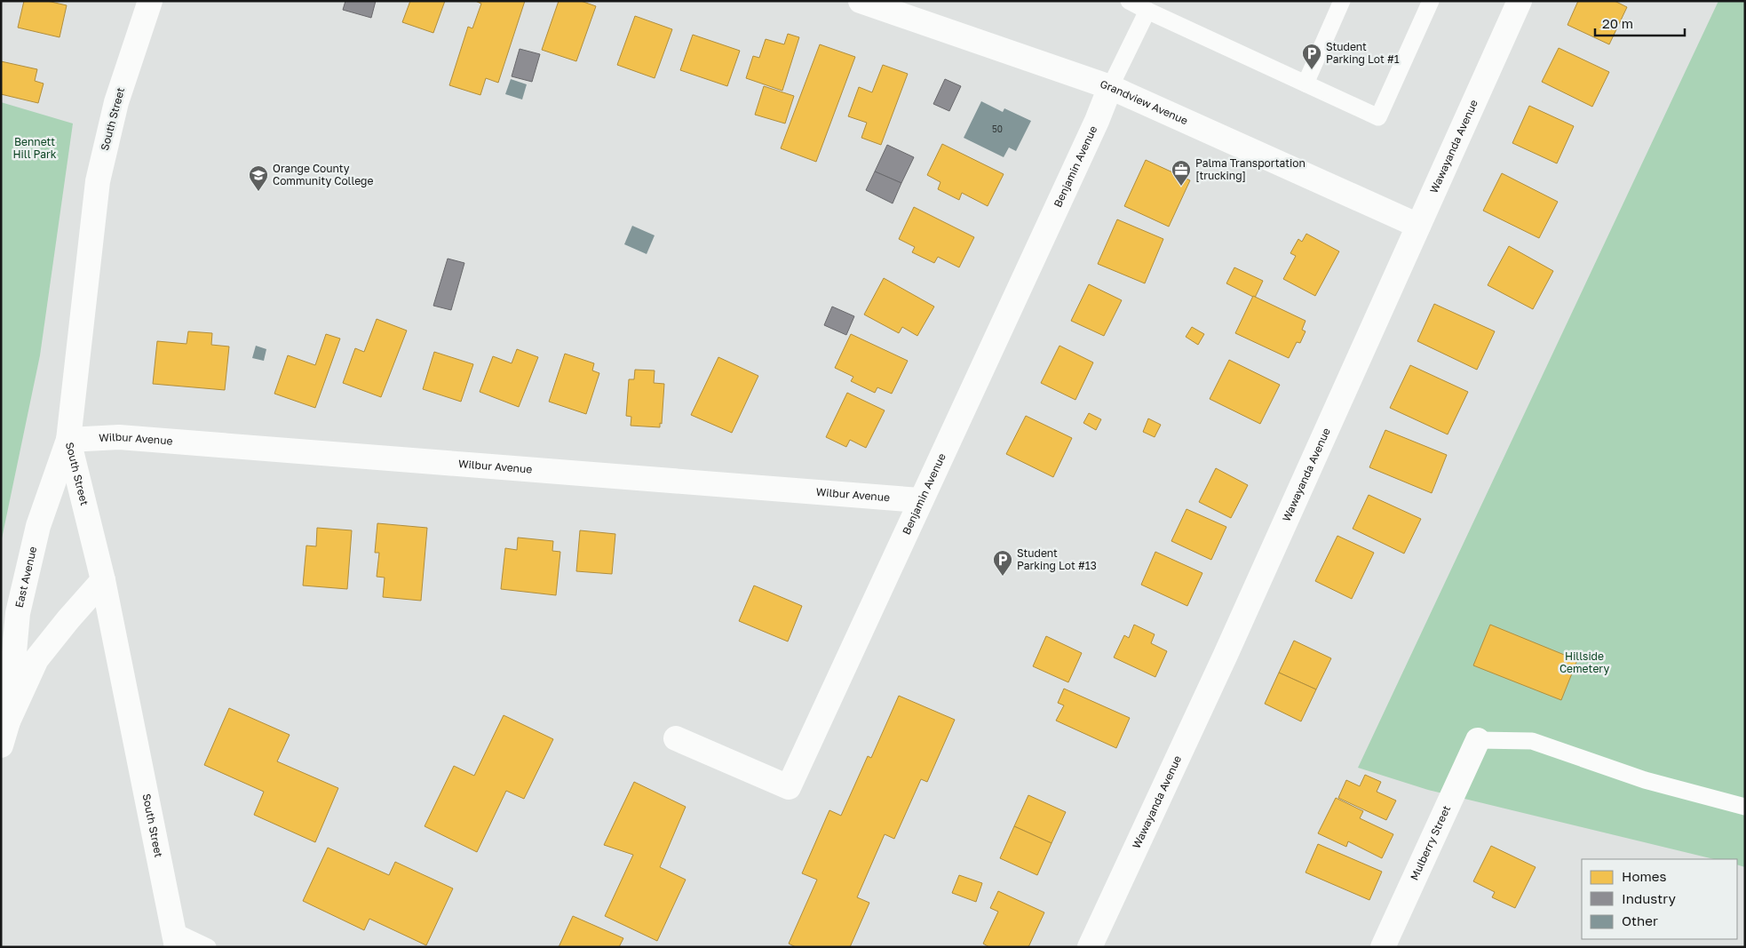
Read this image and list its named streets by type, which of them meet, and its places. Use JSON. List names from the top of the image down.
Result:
{
  "streets": {
    "street": [
      "Grandview Avenue",
      "South Street",
      "Wawayanda Avenue",
      "Benjamin Avenue",
      "Wilbur Avenue",
      "East Avenue",
      "Mulberry Street"
    ]
  },
  "crossings": [
    ["Grandview Avenue", "Wawayanda Avenue"],
    ["Grandview Avenue", "Benjamin Avenue"],
    ["South Street", "Wilbur Avenue"],
    ["South Street", "East Avenue"],
    ["Benjamin Avenue", "Wilbur Avenue"],
    ["Wilbur Avenue", "East Avenue"]
  ],
  "parks": ["Bennett Hill Park", "Hillside Cemetery"],
  "places": {
    "parking": ["Student Parking Lot #1", "Student Parking Lot #13"],
    "office": ["Palma Transportation [trucking]"],
    "school or university": ["Orange County Community College"]
  },
  "house_numbers": ["50"],
  "legend": ["Homes", "Industry", "Other"],
  "scale_bar": "20 m"
}
